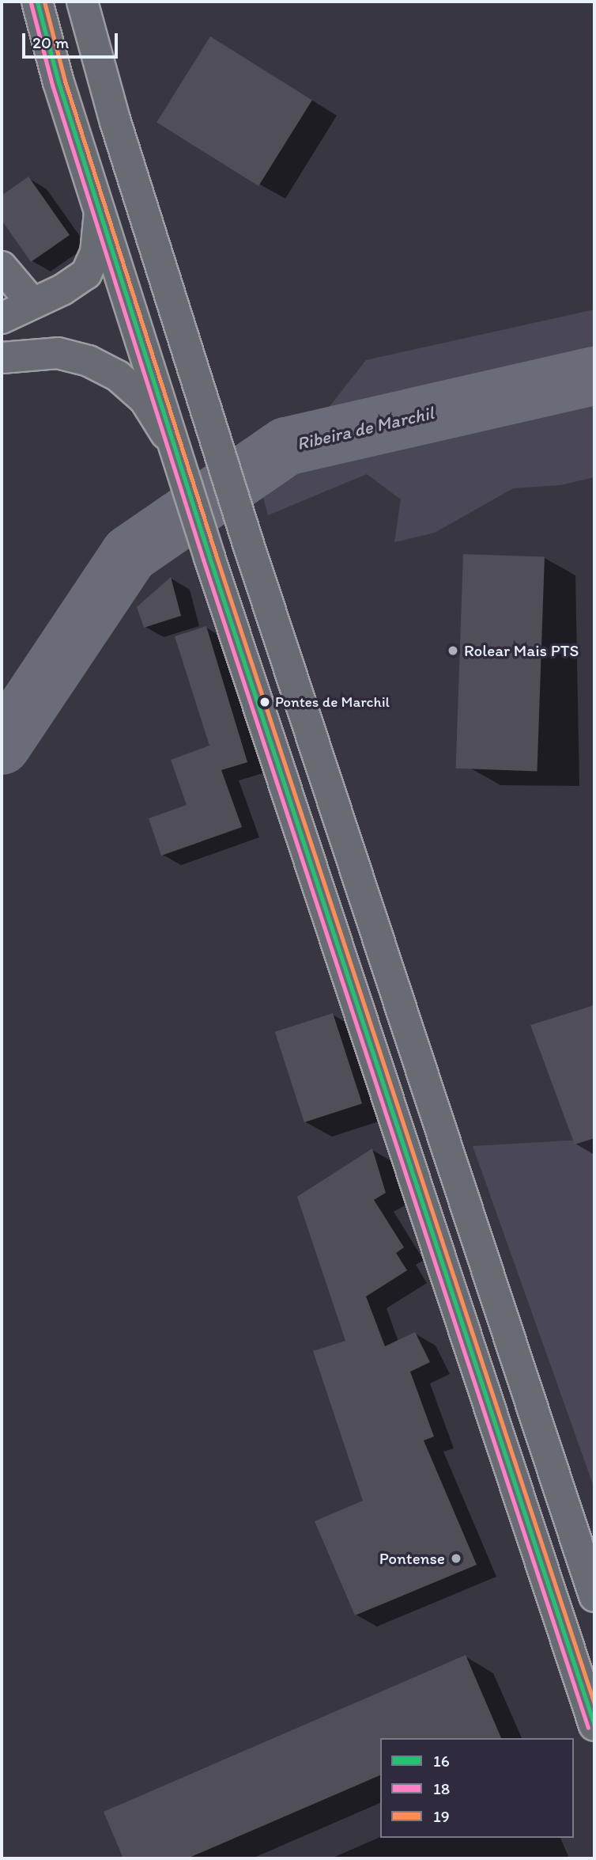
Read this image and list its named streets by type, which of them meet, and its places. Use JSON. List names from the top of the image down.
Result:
{
  "water": ["Ribeira de Marchil"],
  "places": ["Rolear Mais PTS", "Pontes de Marchil", "Pontense"],
  "lines": ["transit line 16", "transit line 19", "transit line 18"],
  "legend": ["16", "18", "19"],
  "scale_bar": "20 m"
}
